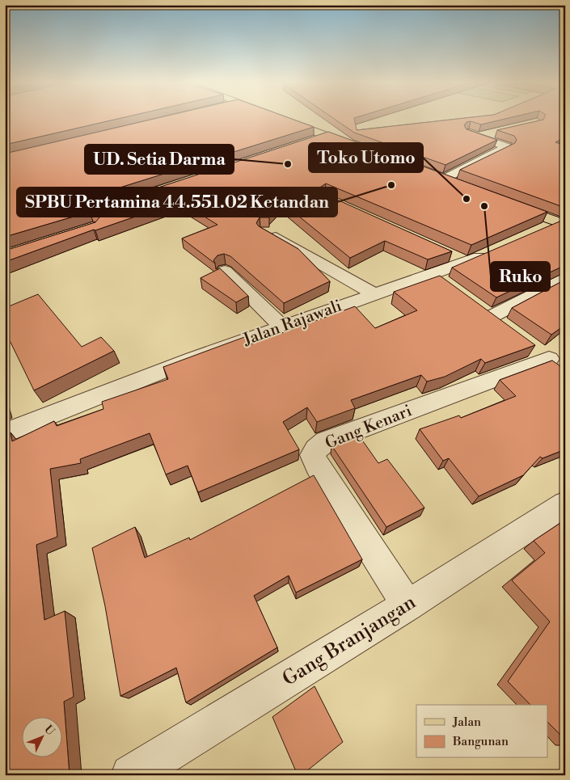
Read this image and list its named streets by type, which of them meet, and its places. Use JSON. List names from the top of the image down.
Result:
{
  "streets": {
    "street": ["Jalan Rajawali", "Gang Kenari", "Gang Branjangan"]
  },
  "crossings": [
    ["Gang Kenari", "Gang Branjangan"]
  ],
  "places": [
    "UD. Setia Darma",
    "SPBU Pertamina 44.551.02 Ketandan",
    "Toko Utomo",
    "Ruko"
  ],
  "legend": ["Jalan", "Bangunan"],
  "north": "top right"
}
